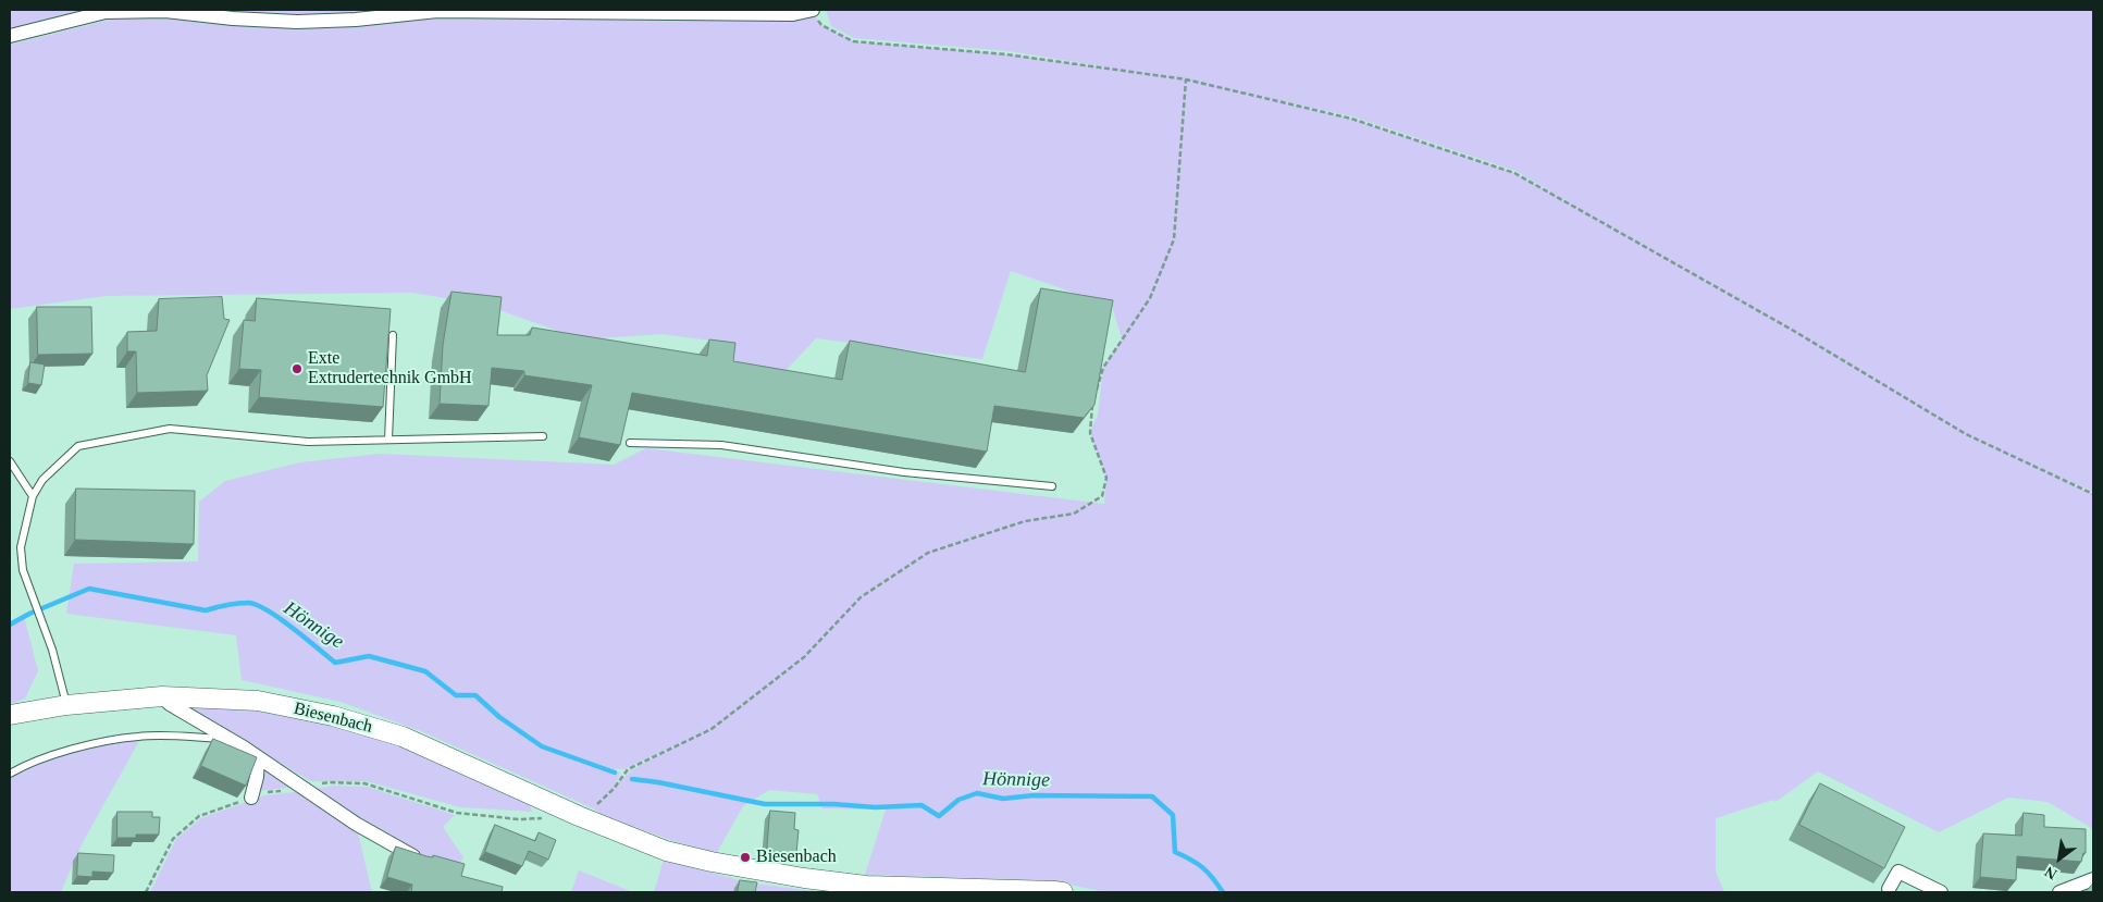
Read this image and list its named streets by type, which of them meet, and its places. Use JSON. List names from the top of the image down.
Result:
{
  "streets": {
    "main road": ["Biesenbach"]
  },
  "water": ["Hönnige"],
  "places": ["Exte Extrudertechnik GmbH", "Biesenbach"],
  "north": "bottom left"
}
